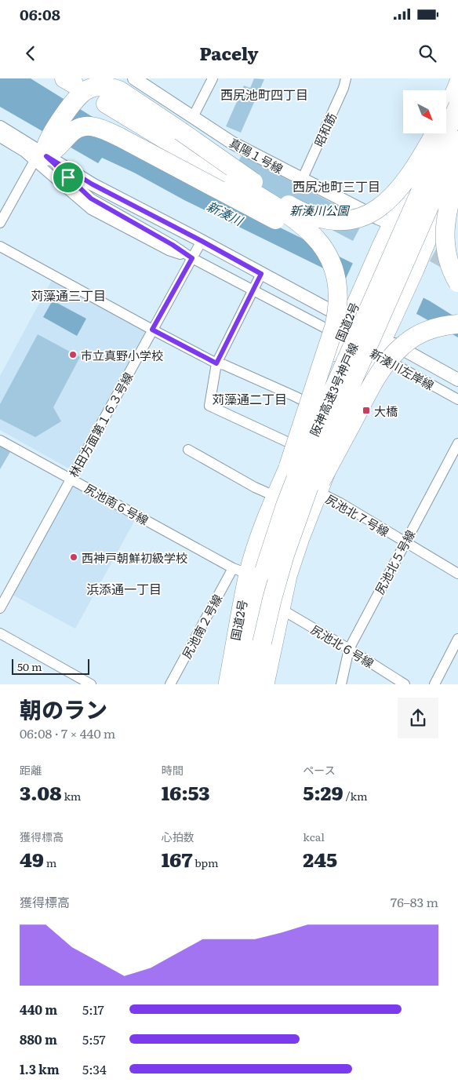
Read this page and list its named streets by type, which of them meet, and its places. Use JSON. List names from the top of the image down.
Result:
{
  "streets": {
    "highway": ["国道2号", "阪神高速3号神戸線"],
    "street": [
      "昭和筋",
      "真陽１号線",
      "新湊川左岸線",
      "林田方面第１６３号線",
      "尻池南６号線",
      "尻池北７号線",
      "尻池北５号線",
      "尻池南２号線",
      "尻池北６号線"
    ]
  },
  "crossings": [
    ["昭和筋", "真陽１号線"],
    ["真陽１号線", "国道2号"],
    ["国道2号", "新湊川左岸線"],
    ["国道2号", "阪神高速3号神戸線"],
    ["国道2号", "尻池南６号線"],
    ["国道2号", "尻池南２号線"],
    ["新湊川左岸線", "林田方面第１６３号線"],
    ["阪神高速3号神戸線", "尻池南６号線"],
    ["阪神高速3号神戸線", "尻池南２号線"],
    ["林田方面第１６３号線", "尻池南６号線"],
    ["尻池南６号線", "尻池南２号線"],
    ["尻池北７号線", "尻池北５号線"],
    ["尻池北５号線", "尻池北６号線"]
  ],
  "districts": [
    "西尻池町四丁目",
    "西尻池町三丁目",
    "苅藻通三丁目",
    "苅藻通二丁目",
    "浜添通一丁目"
  ],
  "water": ["新湊川"],
  "parks": ["新湊川公園"],
  "places": {
    "other": ["市立真野小学校", "西神戸朝鮮初級学校"],
    "transit": ["大橋"]
  },
  "scale_bar": "50 m",
  "north": "bottom right",
  "page": {
    "status": "06:08",
    "header": "Pacely",
    "scale": "50 m",
    "heading": ["朝のラン", "06:08 · 7 × 440 m"],
    "stats": [
      ["距離", "3.08 km"],
      ["時間", "16:53"],
      ["ペース", "5:29 /km"],
      ["獲得標高", "49 m"],
      ["心拍数", "167 bpm"],
      ["kcal", "245"]
    ],
    "chart": ["獲得標高", "76–83 m"],
    "list": [
      {
        "name": "440 m",
        "note": "5:17"
      },
      {
        "name": "880 m",
        "note": "5:57"
      },
      {
        "name": "1.3 km",
        "note": "5:34"
      }
    ]
  }
}
